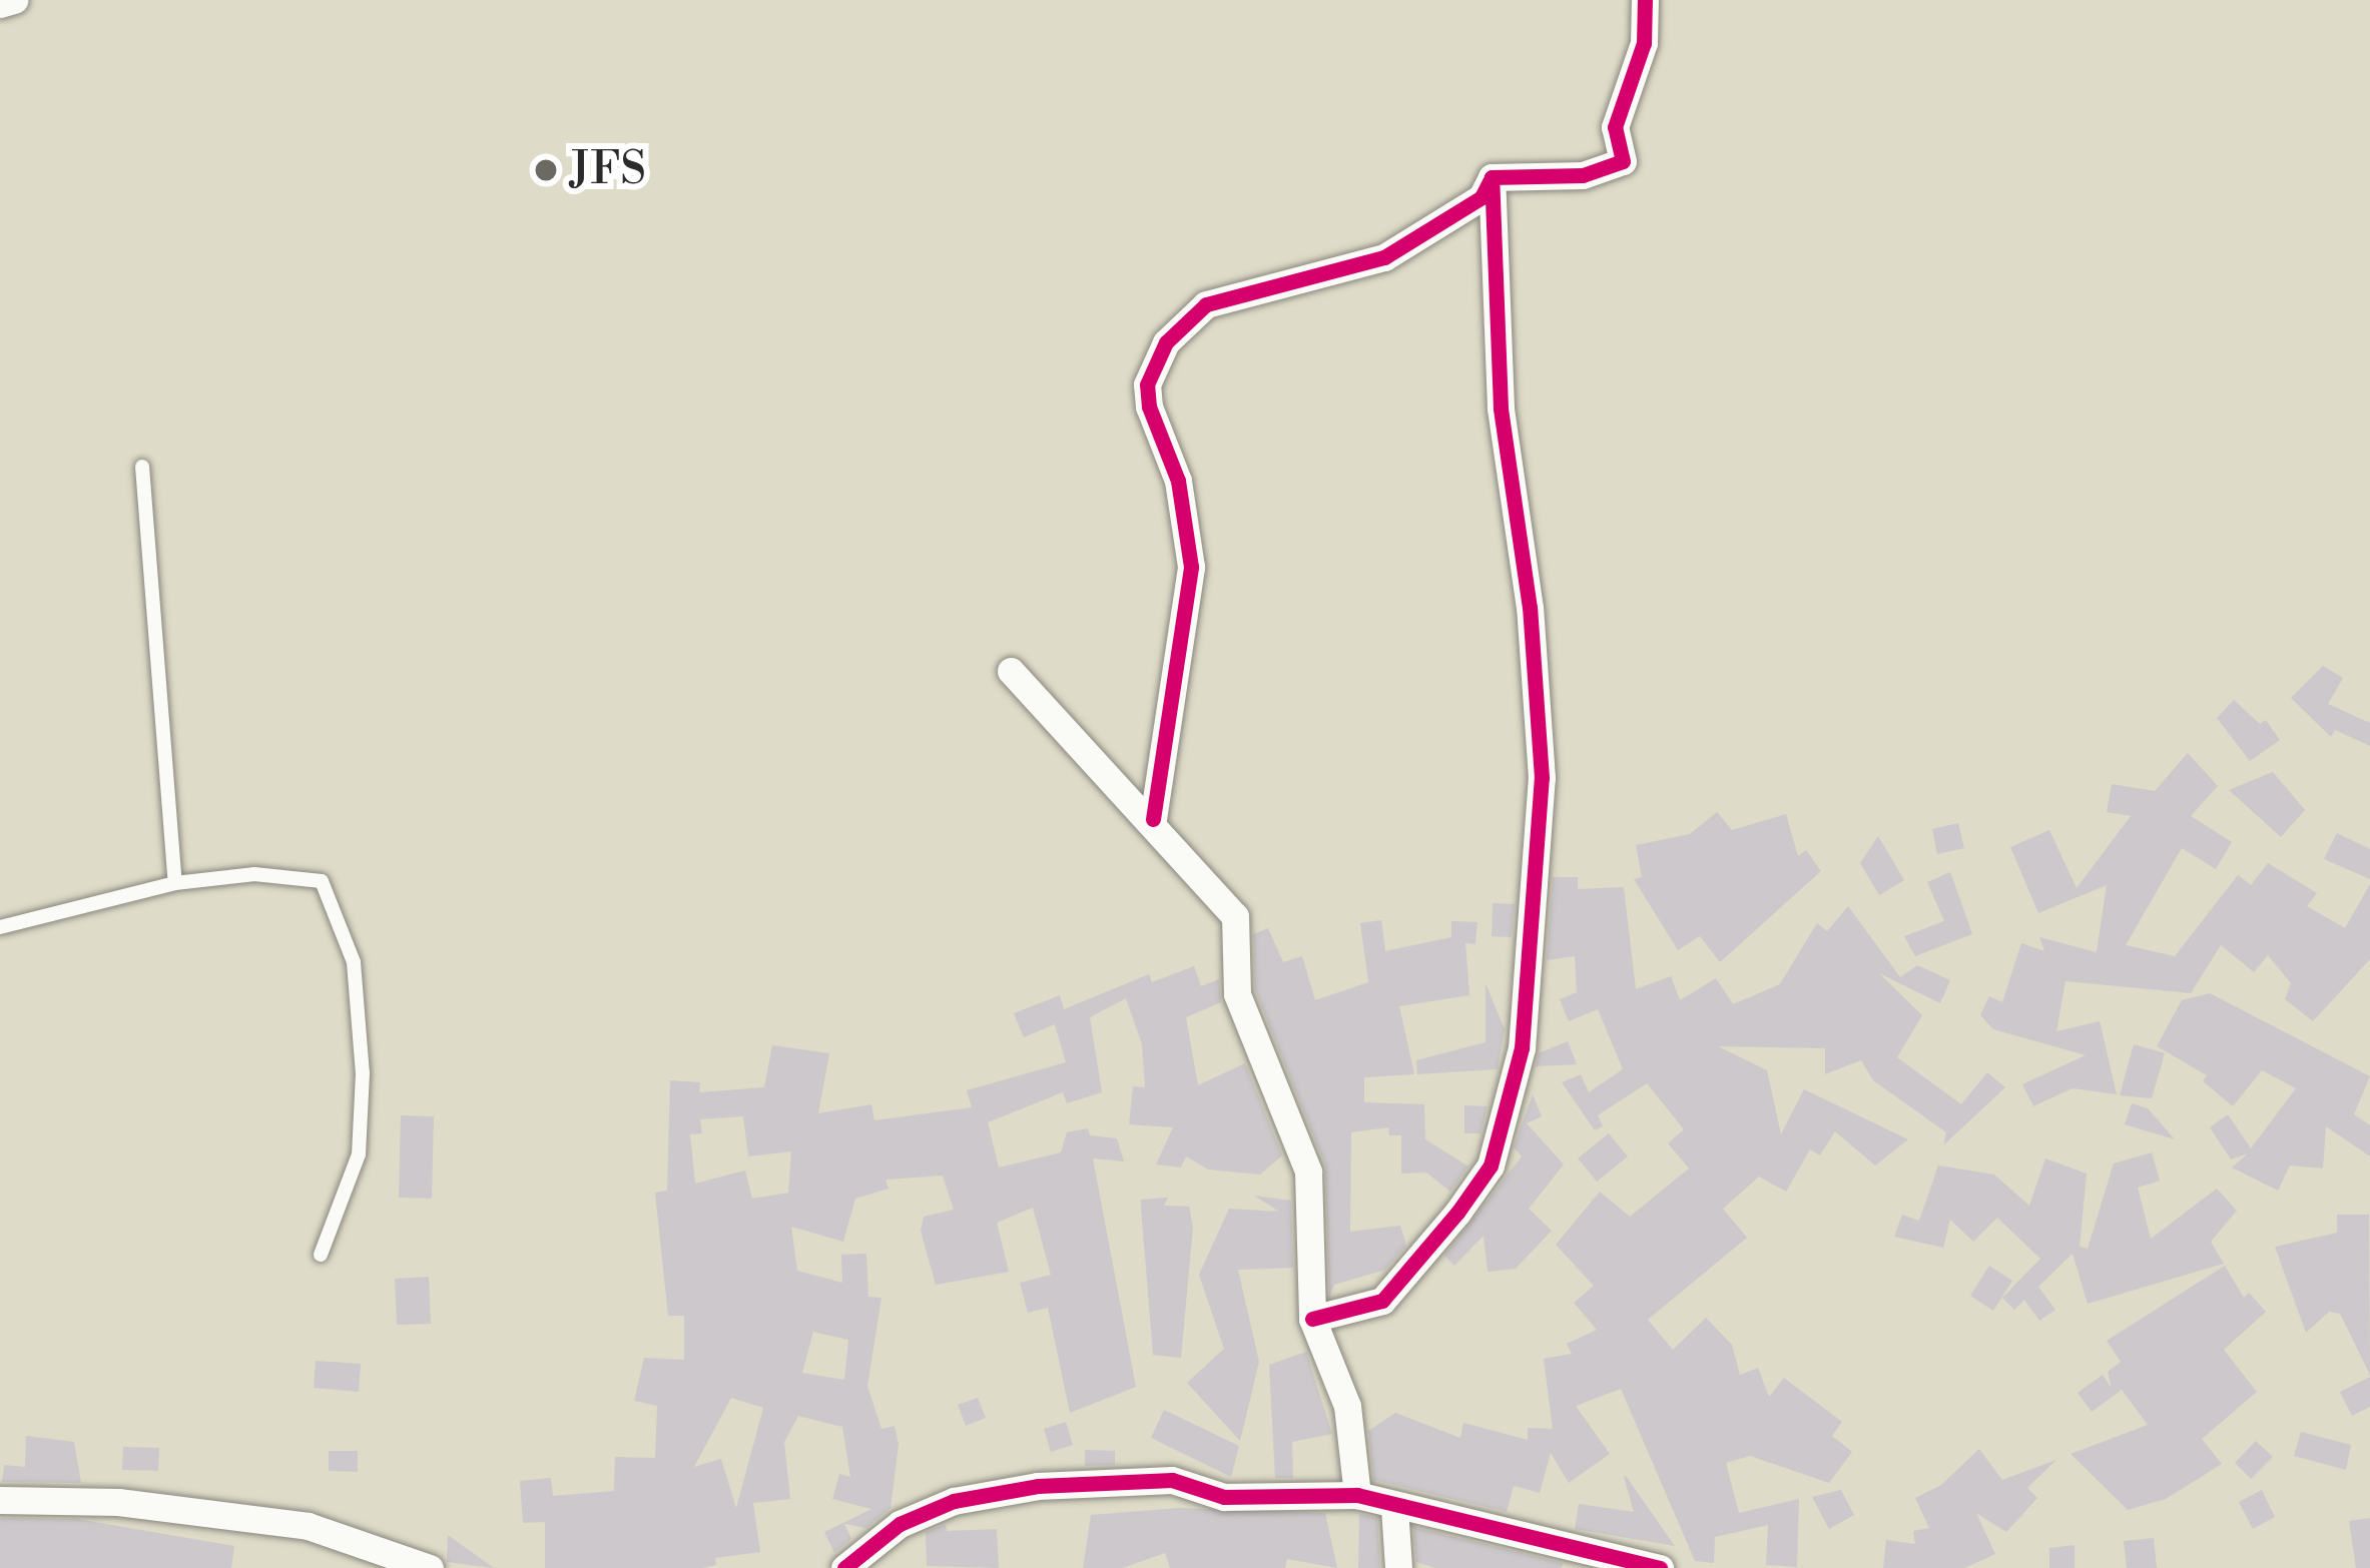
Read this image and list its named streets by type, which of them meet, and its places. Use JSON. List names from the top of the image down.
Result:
{
  "places": ["JFS"]
}
